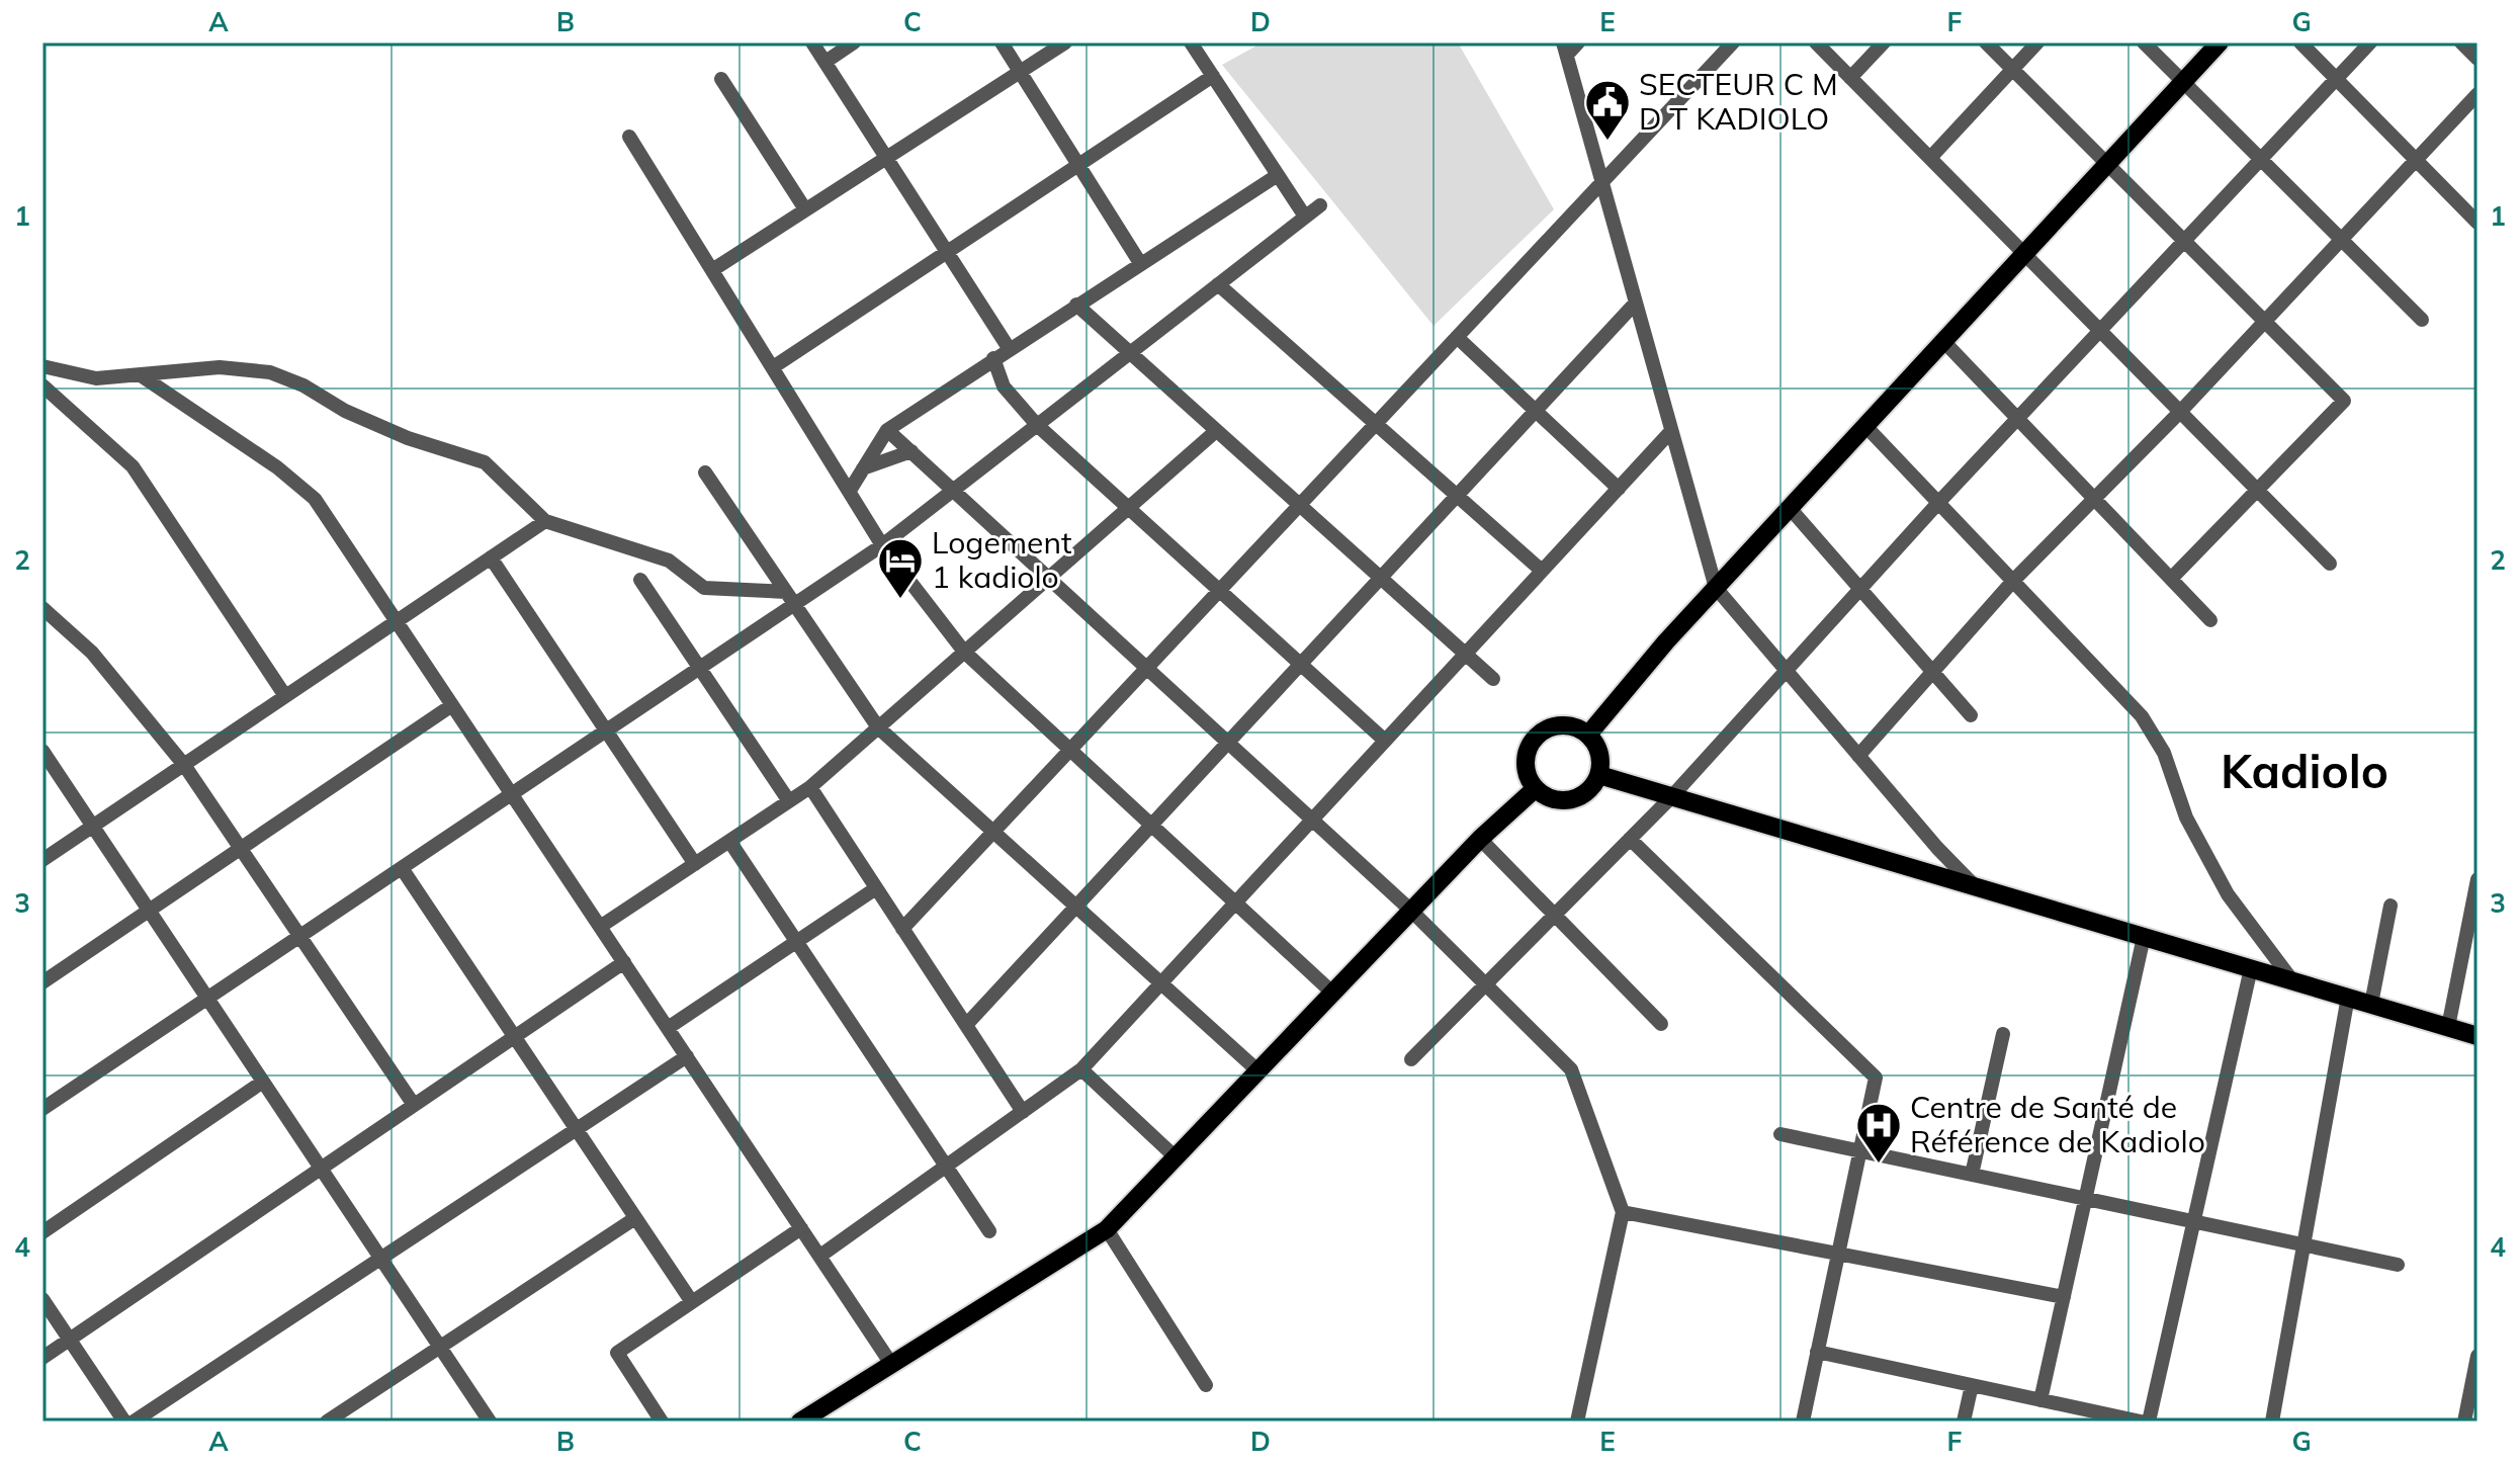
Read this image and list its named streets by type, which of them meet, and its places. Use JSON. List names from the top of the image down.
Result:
{
  "districts": ["Kadiolo"],
  "places": {
    "public building": ["SECTEUR C M D T KADIOLO"],
    "hotel": ["Logement 1 kadiolo"],
    "hospital": ["Centre de Santé de Référence de Kadiolo"]
  },
  "grid": {
    "columns": [
      "A",
      "B",
      "C",
      "D",
      "E",
      "F",
      "G"
    ],
    "rows": [
      "1",
      "2",
      "3",
      "4"
    ]
  }
}
